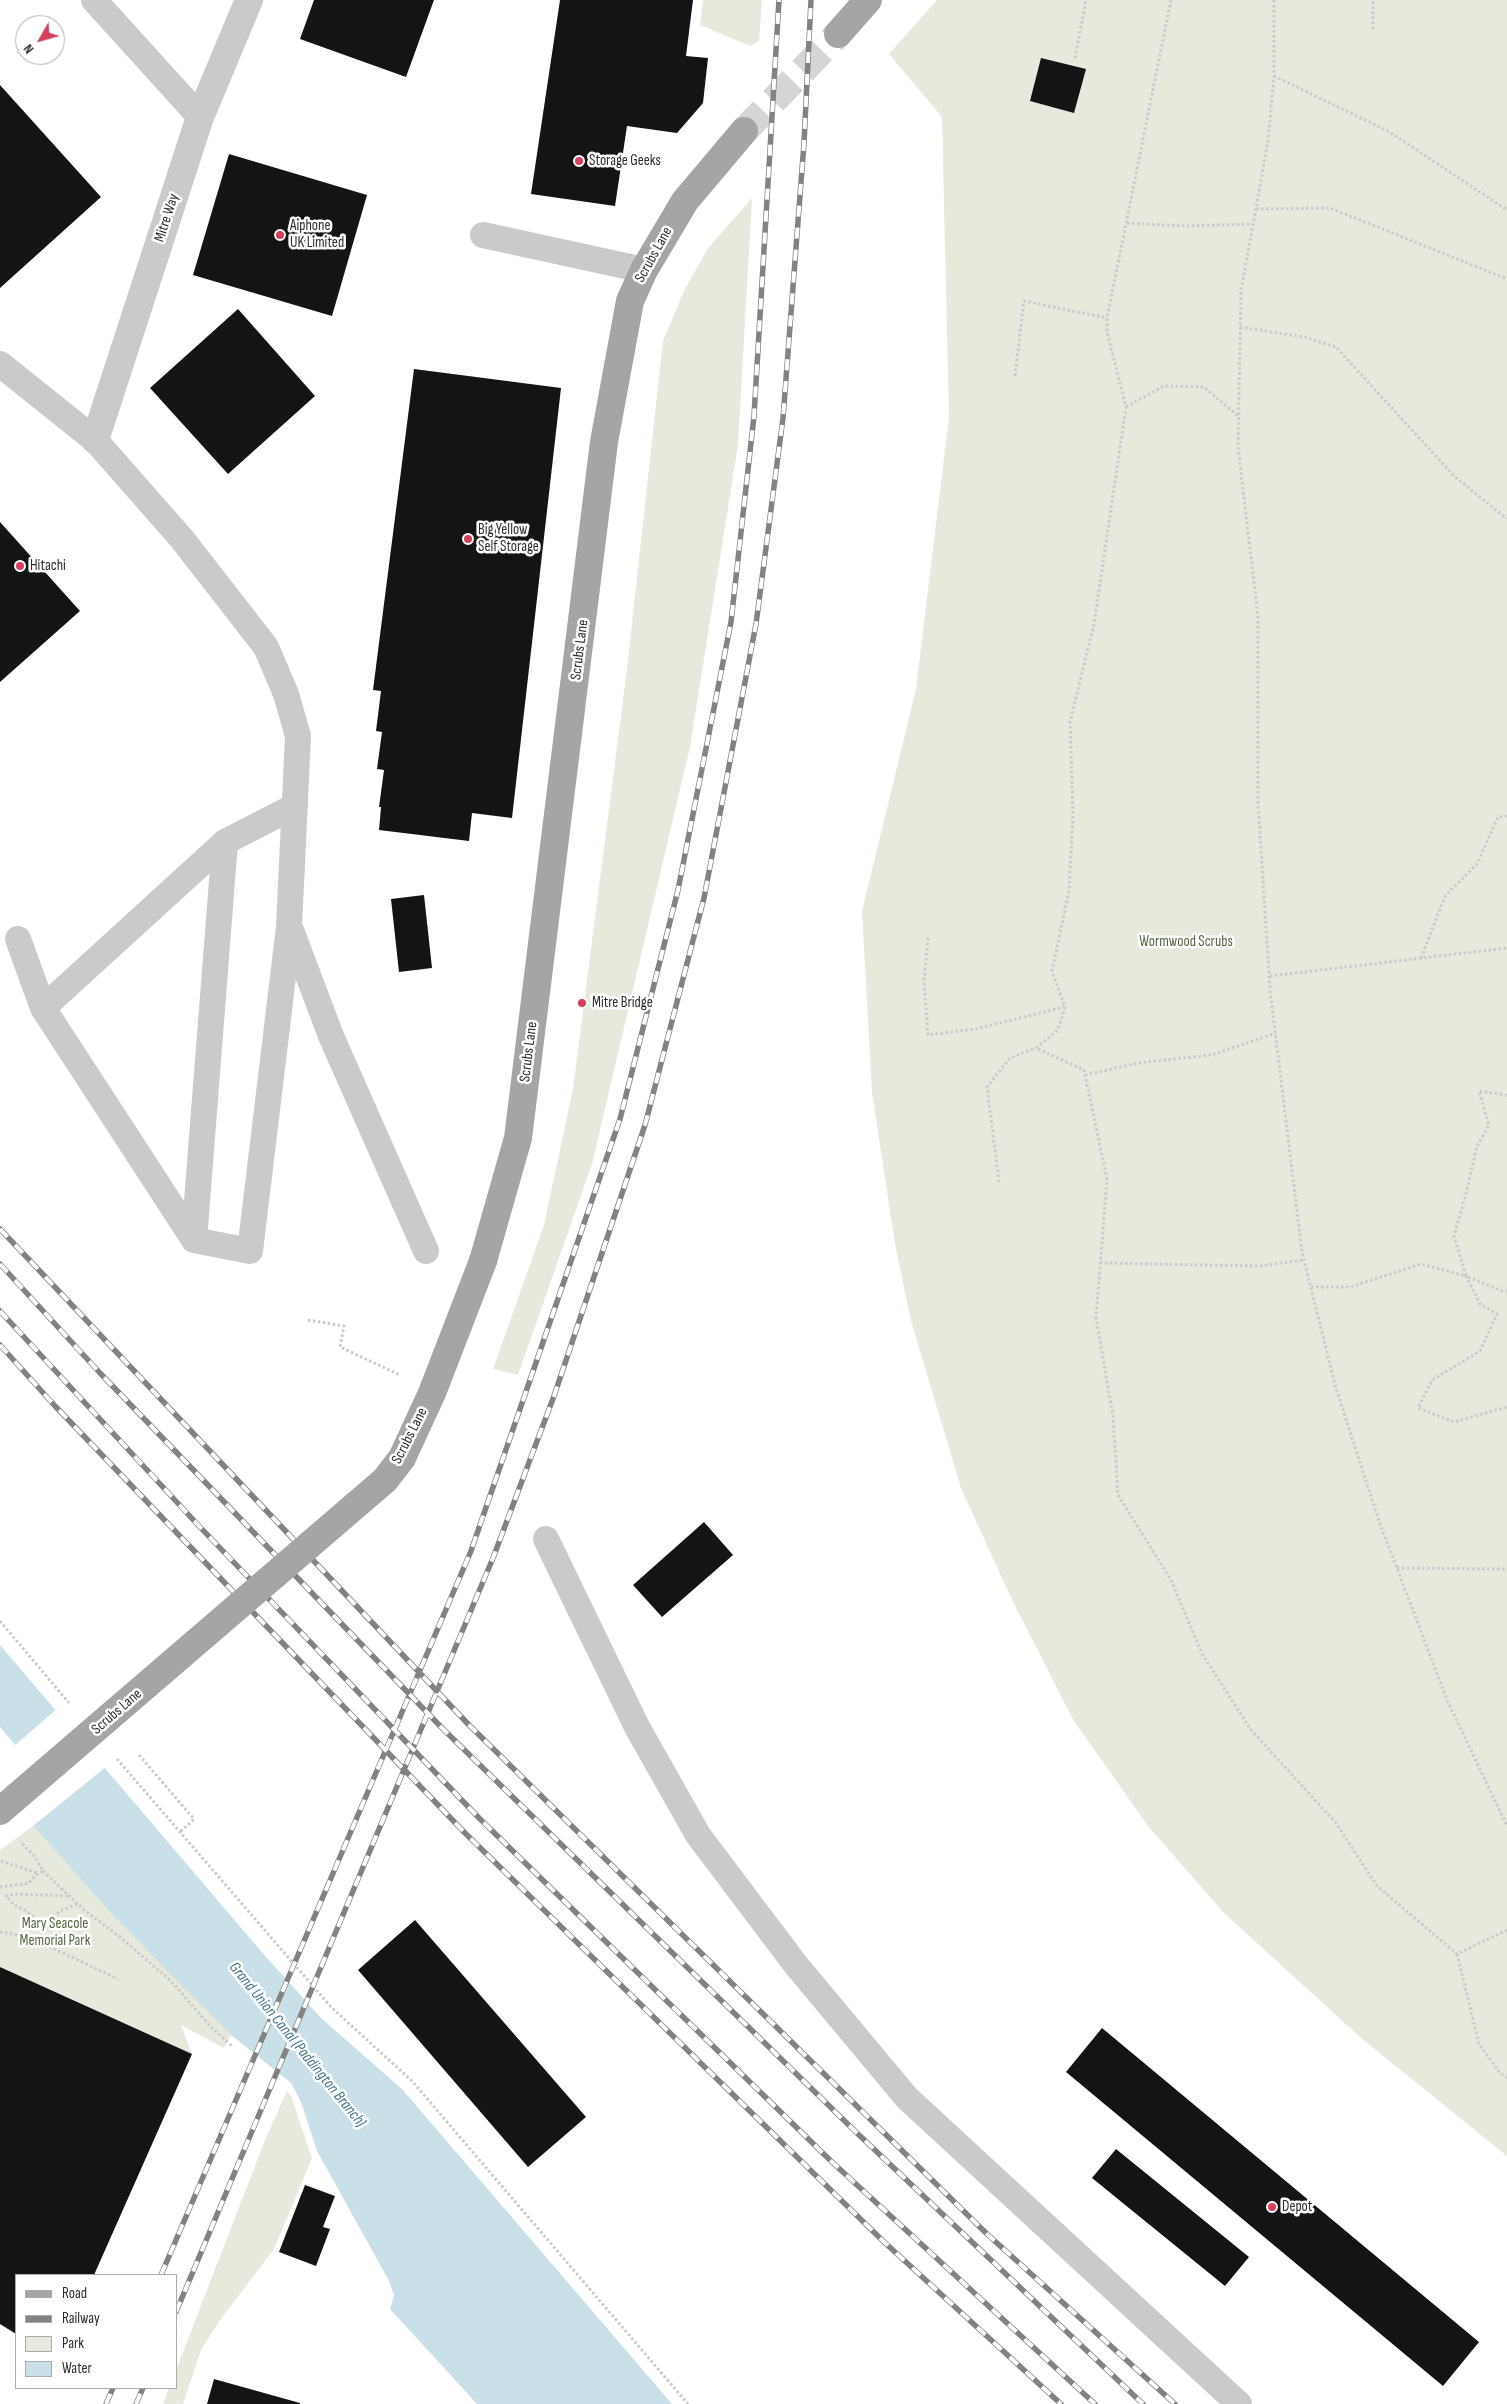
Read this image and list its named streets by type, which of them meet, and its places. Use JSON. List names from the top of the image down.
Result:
{
  "streets": {
    "main road": ["Scrubs Lane"],
    "street": ["Mitre Way"]
  },
  "water": ["Grand Union Canal (Paddington Branch)"],
  "parks": ["Wormwood Scrubs", "Mary Seacole Memorial Park"],
  "places": [
    "Storage Geeks",
    "Aiphone UK Limited",
    "Big Yellow Self Storage",
    "Hitachi",
    "Mitre Bridge",
    "Depot"
  ],
  "legend": [
    "Road",
    "Railway",
    "Park",
    "Water"
  ],
  "north": "bottom left"
}
